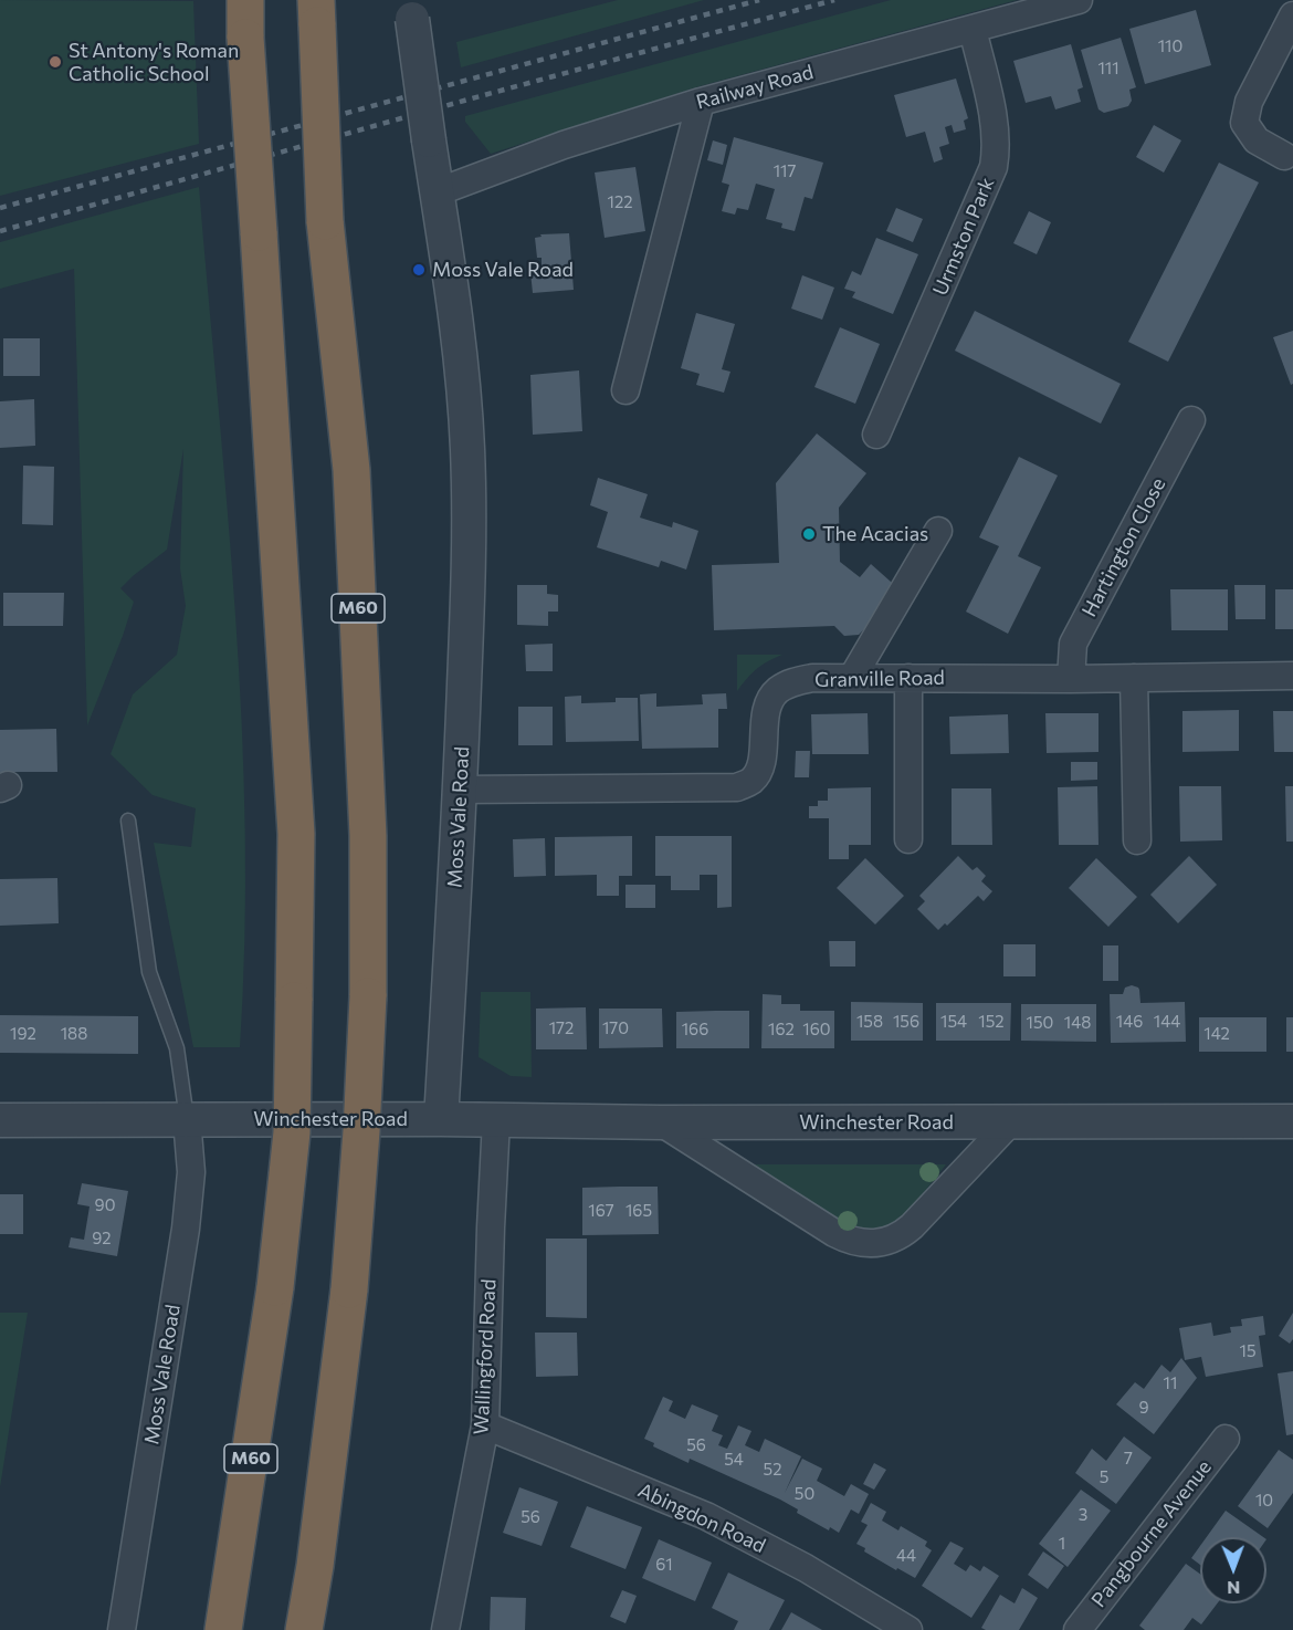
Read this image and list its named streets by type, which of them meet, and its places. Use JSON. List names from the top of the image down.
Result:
{
  "streets": {
    "highway": ["M60"],
    "street": [
      "Railway Road",
      "Urmston Park",
      "Hartington Close",
      "Granville Road",
      "Moss Vale Road",
      "Winchester Road",
      "Wallingford Road",
      "Abingdon Road",
      "Pangbourne Avenue"
    ]
  },
  "crossings": [
    ["Railway Road", "Urmston Park"],
    ["Railway Road", "Moss Vale Road"],
    ["Hartington Close", "Granville Road"],
    ["Granville Road", "Moss Vale Road"],
    ["Moss Vale Road", "Winchester Road"],
    ["Winchester Road", "Wallingford Road"],
    ["Wallingford Road", "Abingdon Road"]
  ],
  "places": ["St Antony's Roman Catholic School", "Moss Vale Road", "The Acacias"],
  "house_numbers": [
    "110",
    "111",
    "117",
    "122",
    "158",
    "156",
    "154",
    "152",
    "146",
    "144",
    "150",
    "148",
    "172",
    "170",
    "166",
    "162",
    "160",
    "192",
    "188",
    "142",
    "90",
    "167",
    "165",
    "92",
    "15",
    "11",
    "9",
    "56",
    "7",
    "54",
    "52",
    "5",
    "50",
    "10",
    "3",
    "56",
    "1",
    "44",
    "61"
  ],
  "north": "bottom"
}
